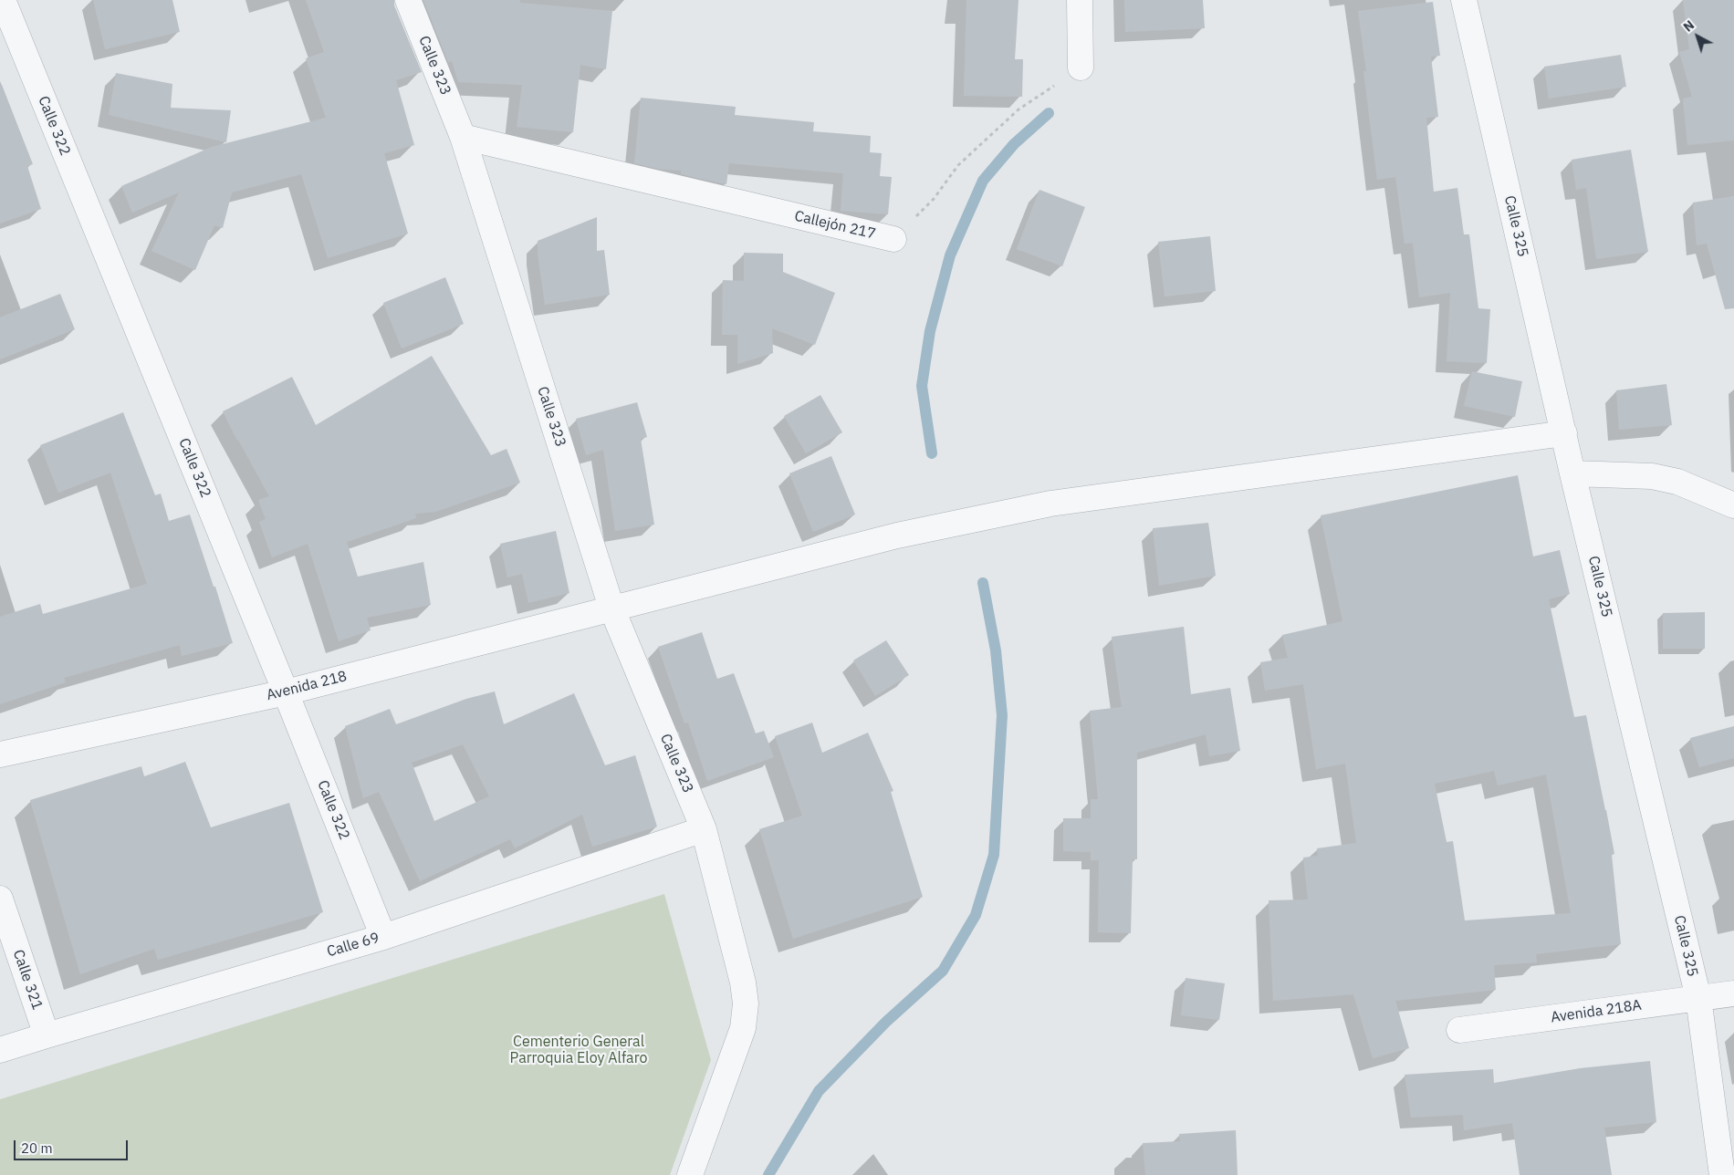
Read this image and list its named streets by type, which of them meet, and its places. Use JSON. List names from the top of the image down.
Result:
{
  "streets": {
    "street": [
      "Calle 323",
      "Calle 322",
      "Callejón 217",
      "Calle 325",
      "Avenida 218",
      "Calle 69",
      "Calle 321",
      "Avenida 218A"
    ]
  },
  "crossings": [
    ["Calle 323", "Callejón 217"],
    ["Calle 323", "Avenida 218"],
    ["Calle 323", "Calle 69"],
    ["Calle 322", "Avenida 218"],
    ["Calle 322", "Calle 69"],
    ["Calle 325", "Avenida 218"],
    ["Calle 325", "Avenida 218A"],
    ["Calle 69", "Calle 321"]
  ],
  "parks": ["Cementerio General Parroquia Eloy Alfaro"],
  "scale_bar": "20 m",
  "north": "top left"
}
